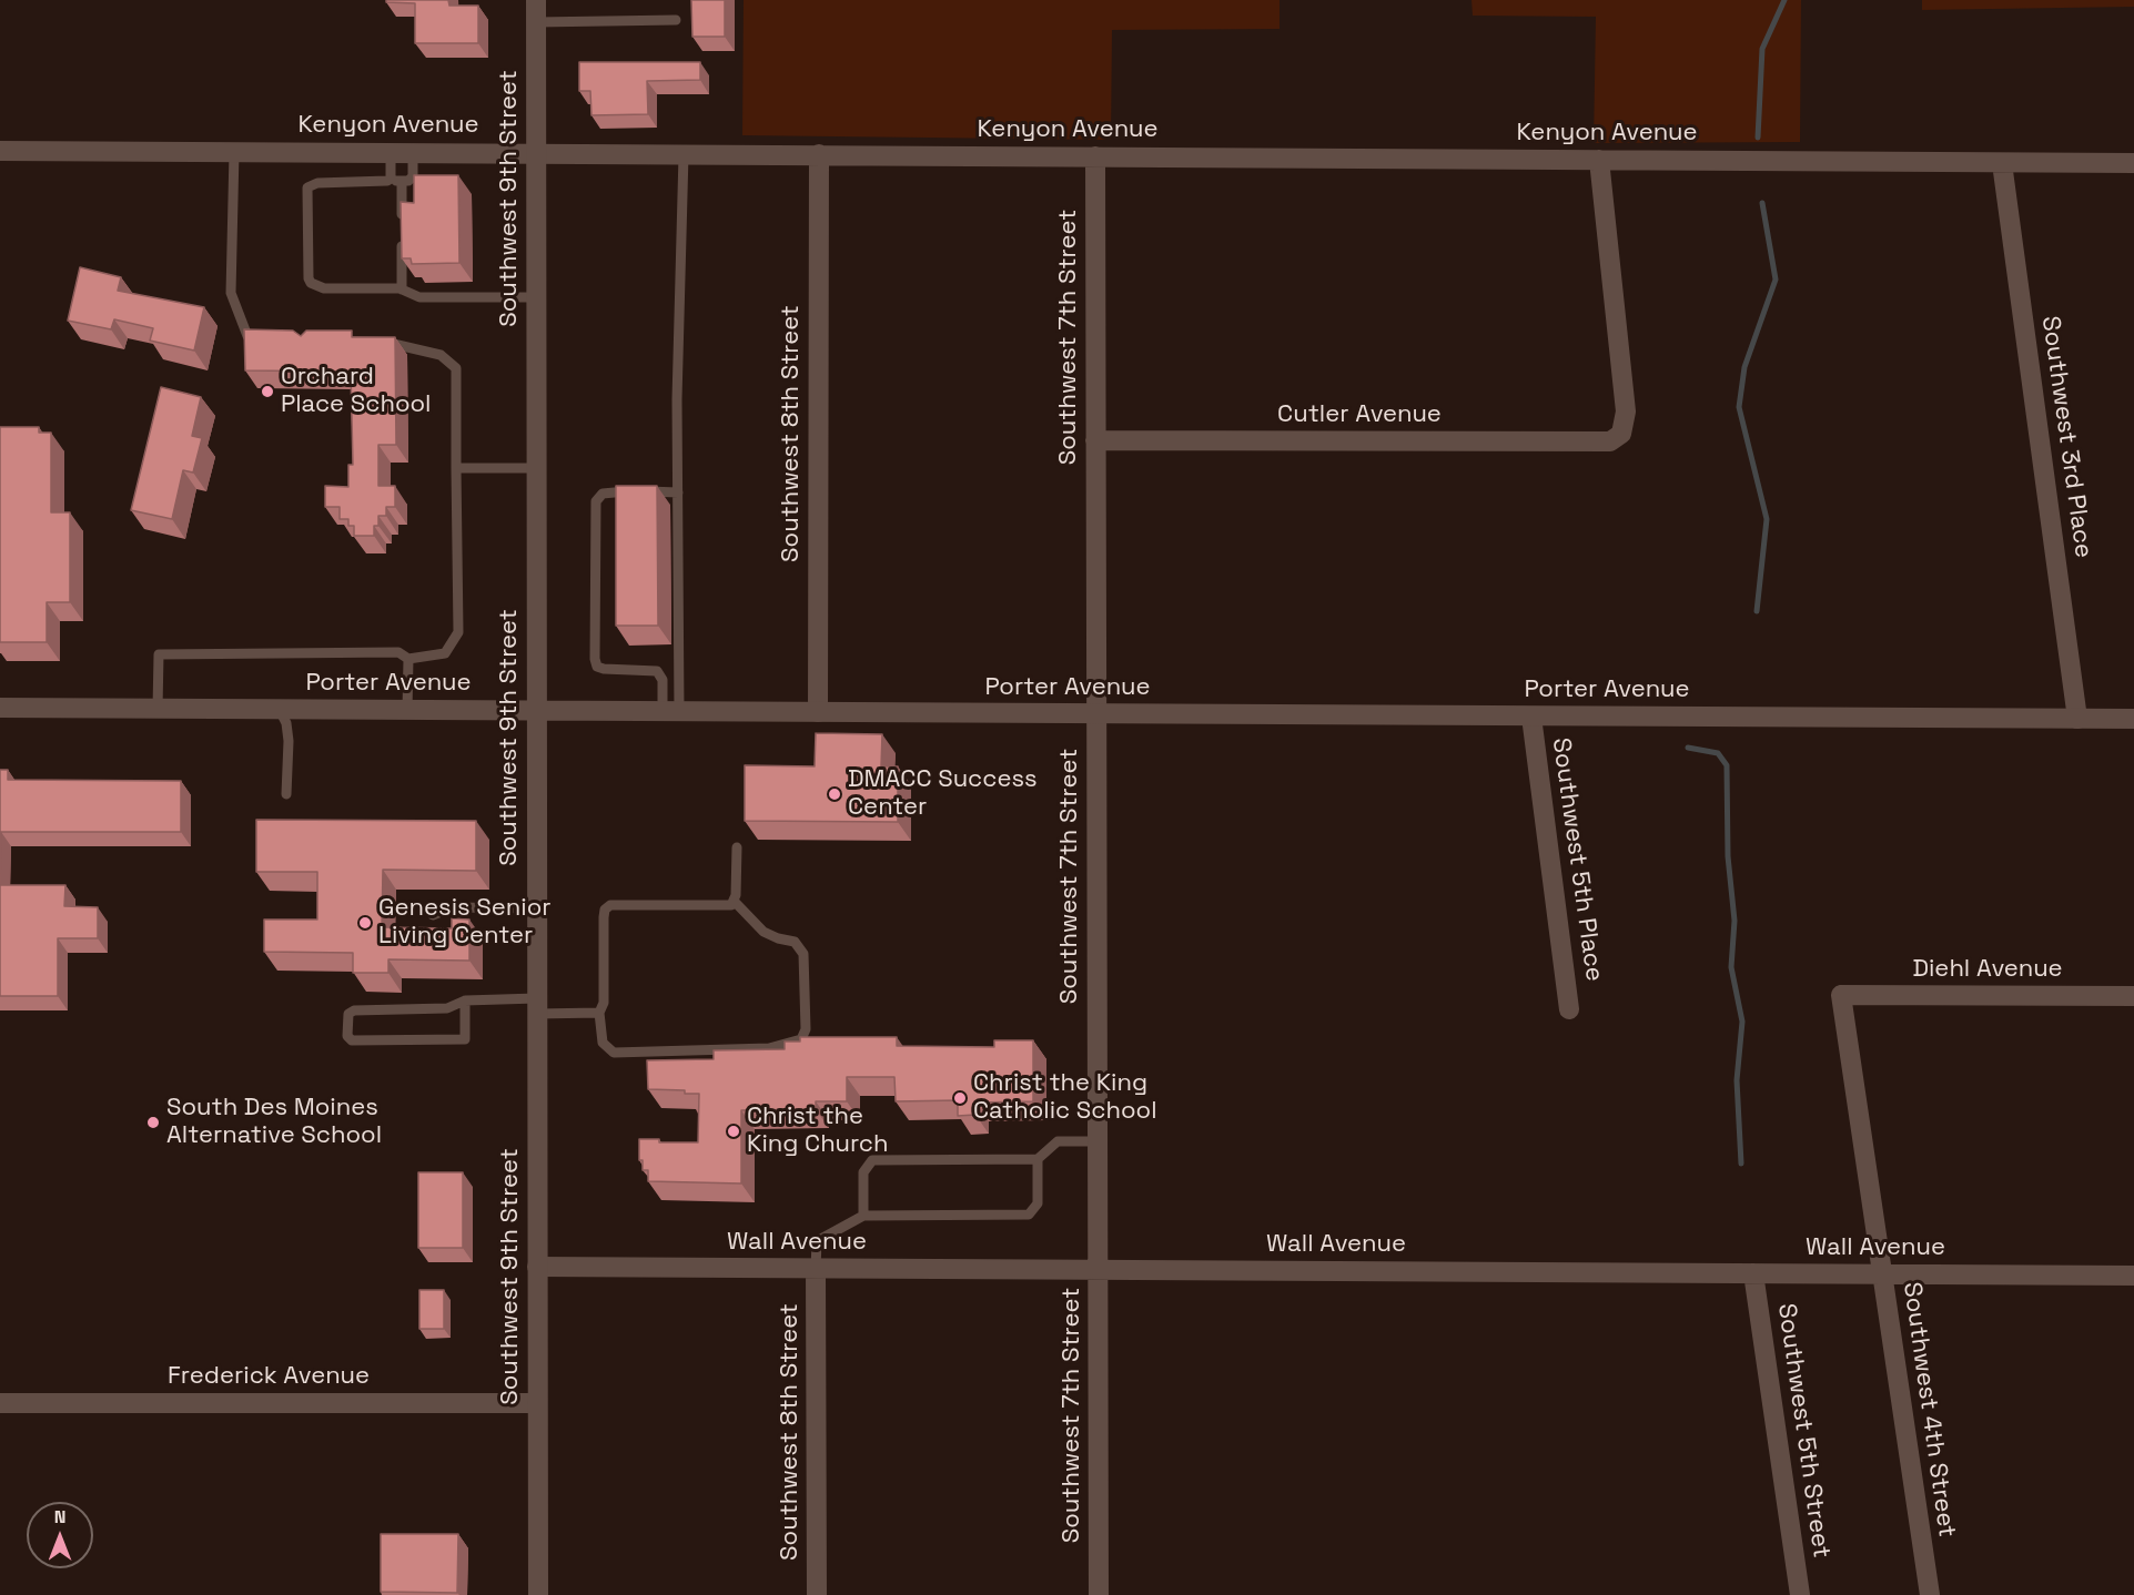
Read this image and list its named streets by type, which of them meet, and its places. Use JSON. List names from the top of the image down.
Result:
{
  "streets": {
    "street": [
      "Kenyon Avenue",
      "Southwest 9th Street",
      "Southwest 7th Street",
      "Cutler Avenue",
      "Southwest 8th Street",
      "Southwest 3rd Place",
      "Porter Avenue",
      "Southwest 5th Place",
      "Diehl Avenue",
      "Wall Avenue",
      "Frederick Avenue",
      "Southwest 4th Street",
      "Southwest 5th Street"
    ]
  },
  "crossings": [
    ["Kenyon Avenue", "Southwest 9th Street"],
    ["Kenyon Avenue", "Southwest 7th Street"],
    ["Kenyon Avenue", "Cutler Avenue"],
    ["Kenyon Avenue", "Southwest 8th Street"],
    ["Kenyon Avenue", "Southwest 3rd Place"],
    ["Southwest 9th Street", "Porter Avenue"],
    ["Southwest 9th Street", "Wall Avenue"],
    ["Southwest 9th Street", "Frederick Avenue"],
    ["Southwest 7th Street", "Cutler Avenue"],
    ["Southwest 7th Street", "Porter Avenue"],
    ["Southwest 7th Street", "Wall Avenue"],
    ["Southwest 8th Street", "Porter Avenue"],
    ["Southwest 8th Street", "Wall Avenue"],
    ["Southwest 3rd Place", "Porter Avenue"],
    ["Porter Avenue", "Southwest 5th Place"],
    ["Diehl Avenue", "Southwest 4th Street"],
    ["Wall Avenue", "Southwest 4th Street"],
    ["Wall Avenue", "Southwest 5th Street"]
  ],
  "places": [
    "Orchard Place School",
    "DMACC Success Center",
    "Genesis Senior Living Center",
    "Christ the King Catholic School",
    "South Des Moines Alternative School",
    "Christ the King Church"
  ],
  "north": "top"
}
